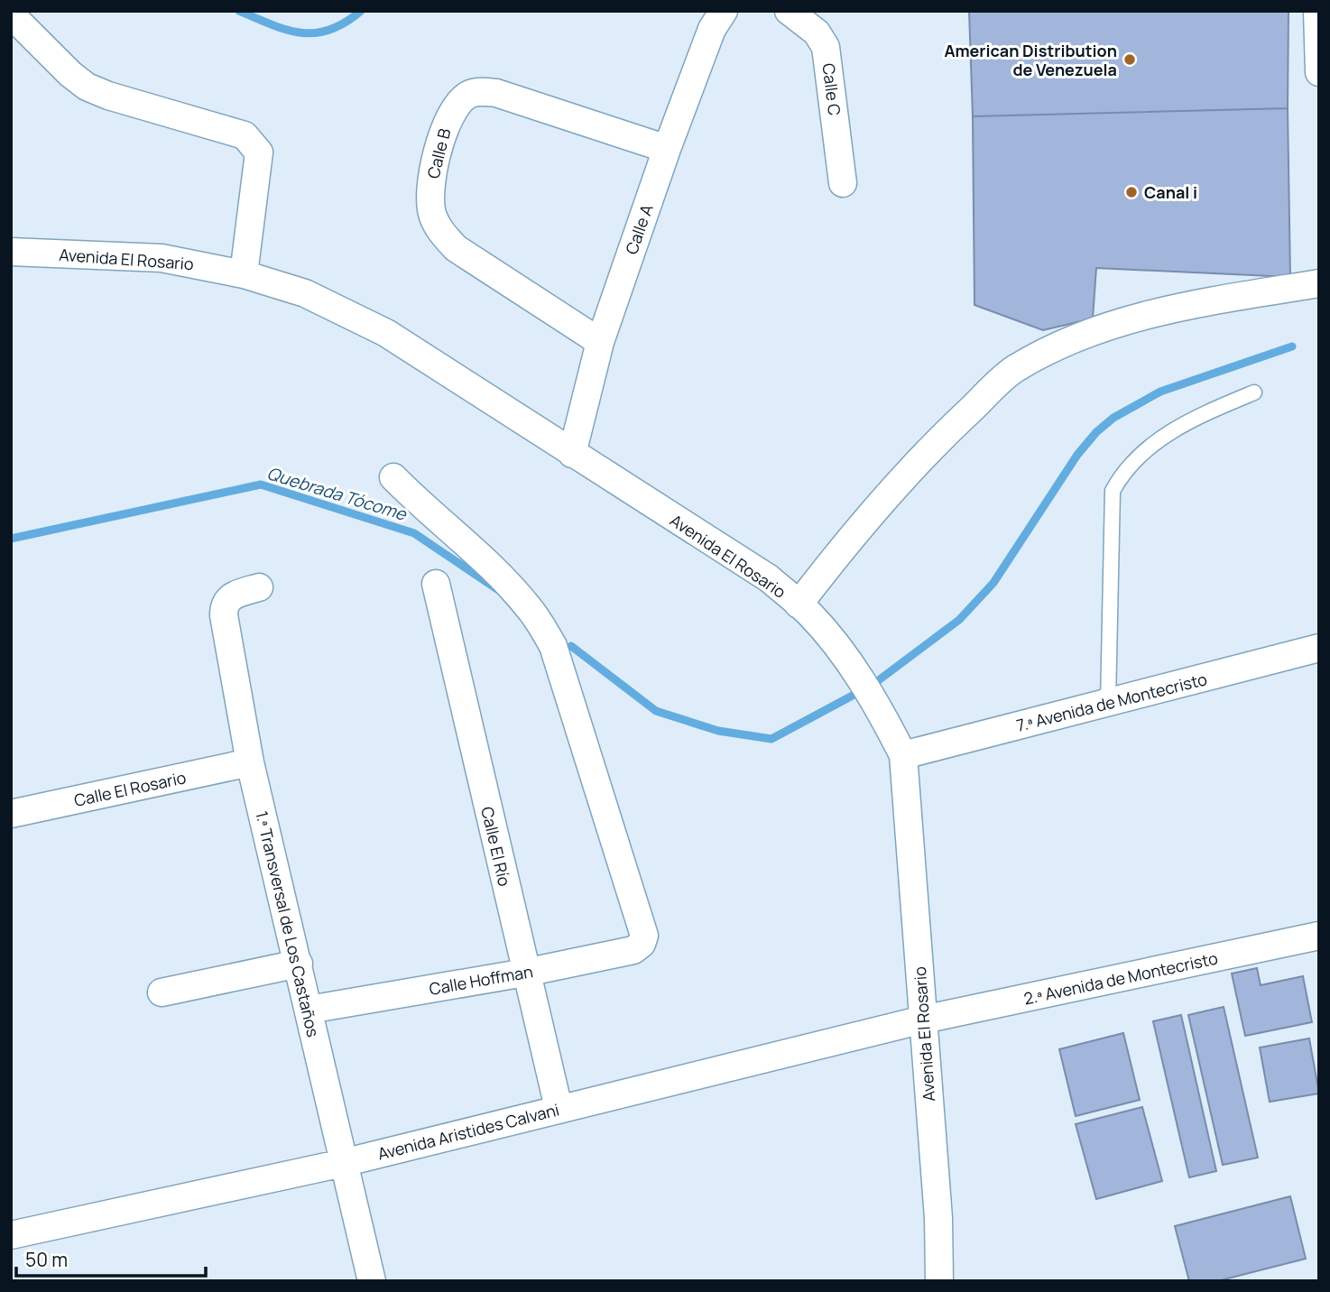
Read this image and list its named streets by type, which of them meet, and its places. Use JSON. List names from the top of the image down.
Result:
{
  "streets": {
    "street": [
      "Calle C",
      "Calle B",
      "Calle A",
      "Avenida El Rosario",
      "7.ª Avenida de Montecristo",
      "Calle El Rosario",
      "Calle El Río",
      "1.ª Transversal de Los Castaños",
      "2.ª Avenida de Montecristo",
      "Calle Hoffman",
      "Avenida Aristides Calvani"
    ]
  },
  "crossings": [
    ["Calle B", "Calle A"],
    ["Calle A", "Avenida El Rosario"],
    ["Avenida El Rosario", "7.ª Avenida de Montecristo"],
    ["Avenida El Rosario", "2.ª Avenida de Montecristo"],
    ["Avenida El Rosario", "Avenida Aristides Calvani"],
    ["Calle El Rosario", "1.ª Transversal de Los Castaños"],
    ["Calle El Río", "Calle Hoffman"],
    ["Calle El Río", "Avenida Aristides Calvani"],
    ["1.ª Transversal de Los Castaños", "Calle Hoffman"],
    ["1.ª Transversal de Los Castaños", "Avenida Aristides Calvani"],
    ["2.ª Avenida de Montecristo", "Avenida Aristides Calvani"]
  ],
  "water": ["Quebrada Tócome"],
  "places": ["American Distribution de Venezuela", "Canal i"],
  "scale_bar": "50 m"
}
